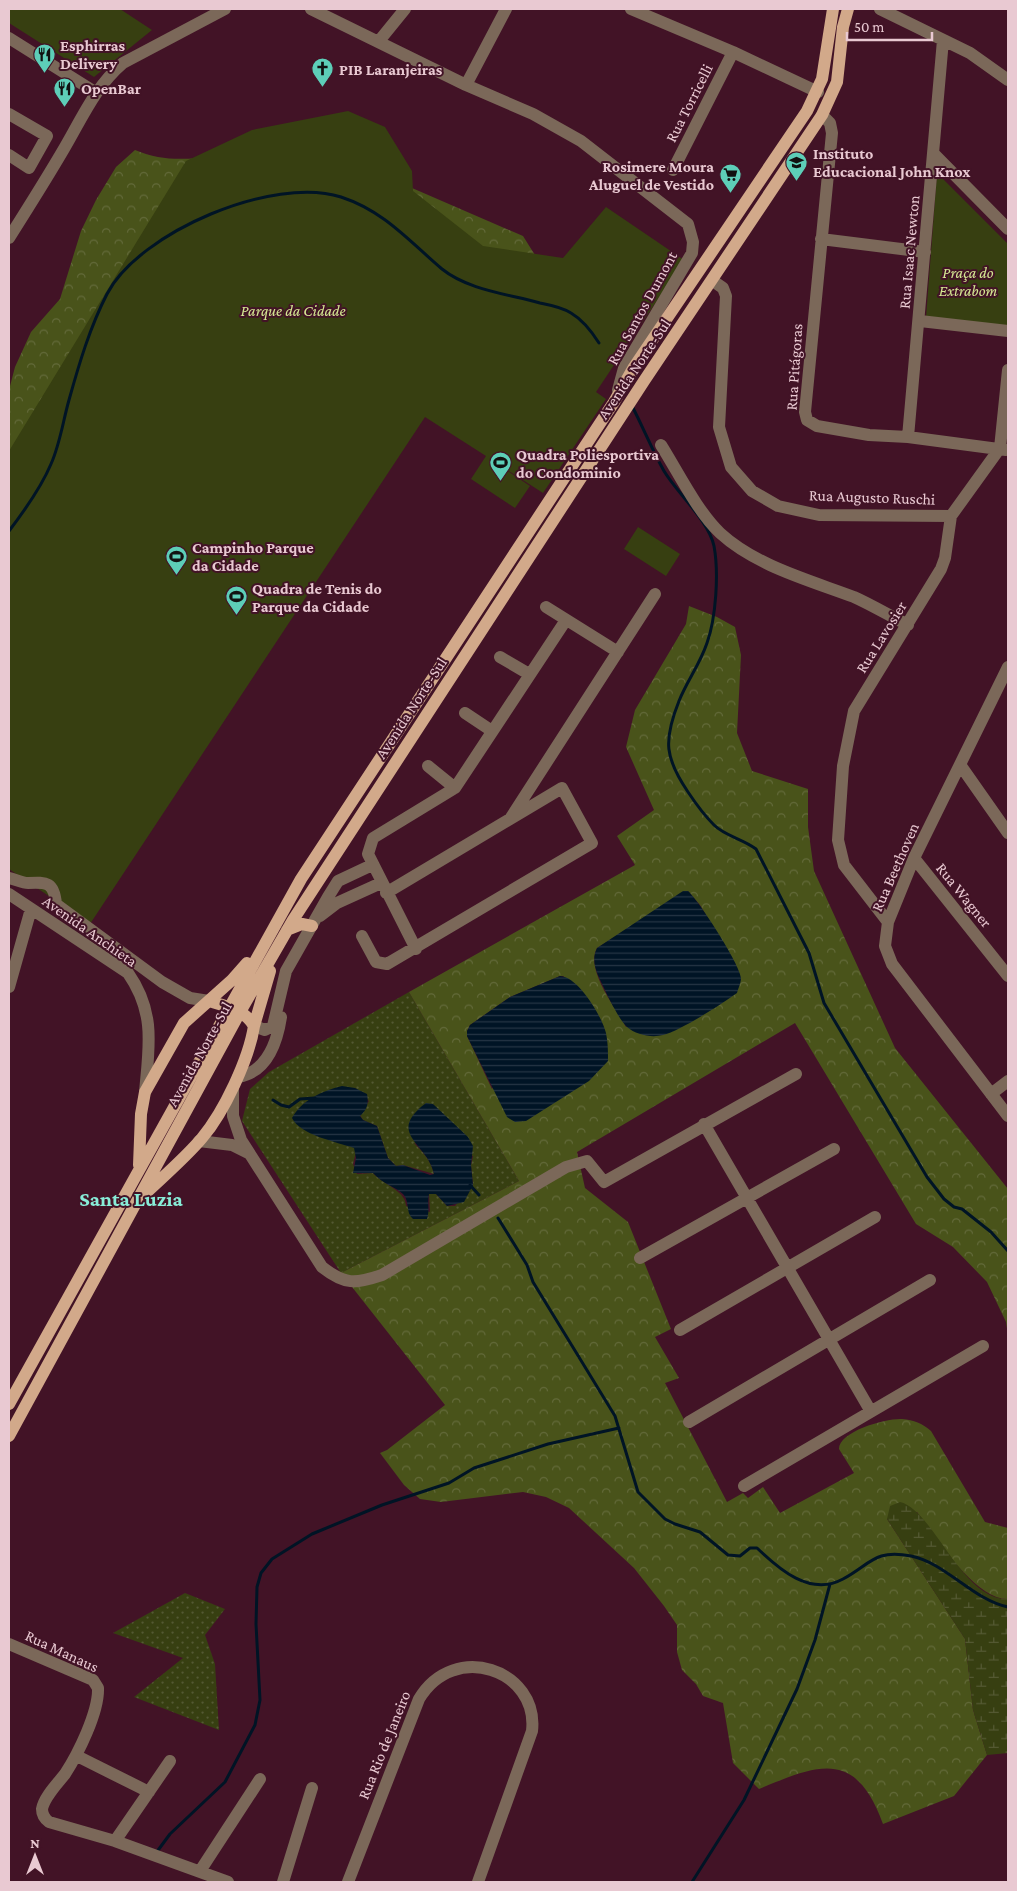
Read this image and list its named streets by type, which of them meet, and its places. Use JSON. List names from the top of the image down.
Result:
{
  "streets": {
    "main road": ["Avenida Norte-Sul"],
    "street": [
      "Rua Torricelli",
      "Rua Isaac Newton",
      "Rua Santos Dumont",
      "Rua Pitágoras",
      "Rua Augusto Ruschi",
      "Rua Lavosier",
      "Rua Beethoven",
      "Rua Wagner",
      "Avenida Anchieta",
      "Rua Manaus",
      "Rua Rio de Janeiro"
    ]
  },
  "crossings": [
    ["Rua Isaac Newton", "Rua Pitágoras"],
    ["Rua Santos Dumont", "Avenida Norte-Sul"],
    ["Rua Pitágoras", "Avenida Norte-Sul"],
    ["Rua Pitágoras", "Rua Lavosier"],
    ["Avenida Norte-Sul", "Rua Augusto Ruschi"],
    ["Rua Augusto Ruschi", "Rua Lavosier"],
    ["Rua Lavosier", "Rua Beethoven"],
    ["Rua Beethoven", "Rua Wagner"]
  ],
  "districts": ["Santa Luzia"],
  "parks": ["Praça do Extrabom", "Parque da Cidade"],
  "places": {
    "restaurant": ["Esphirras Delivery", "OpenBar"],
    "church": ["PIB Laranjeiras"],
    "school or university": ["Instituto Educacional John Knox"],
    "supermarket": ["Rosimere Moura Aluguel de Vestido"],
    "sports": ["Quadra Poliesportiva do Condominio", "Campinho Parque da Cidade", "Quadra de Tenis do Parque da Cidade"]
  },
  "scale_bar": "50 m",
  "north": "top"
}
